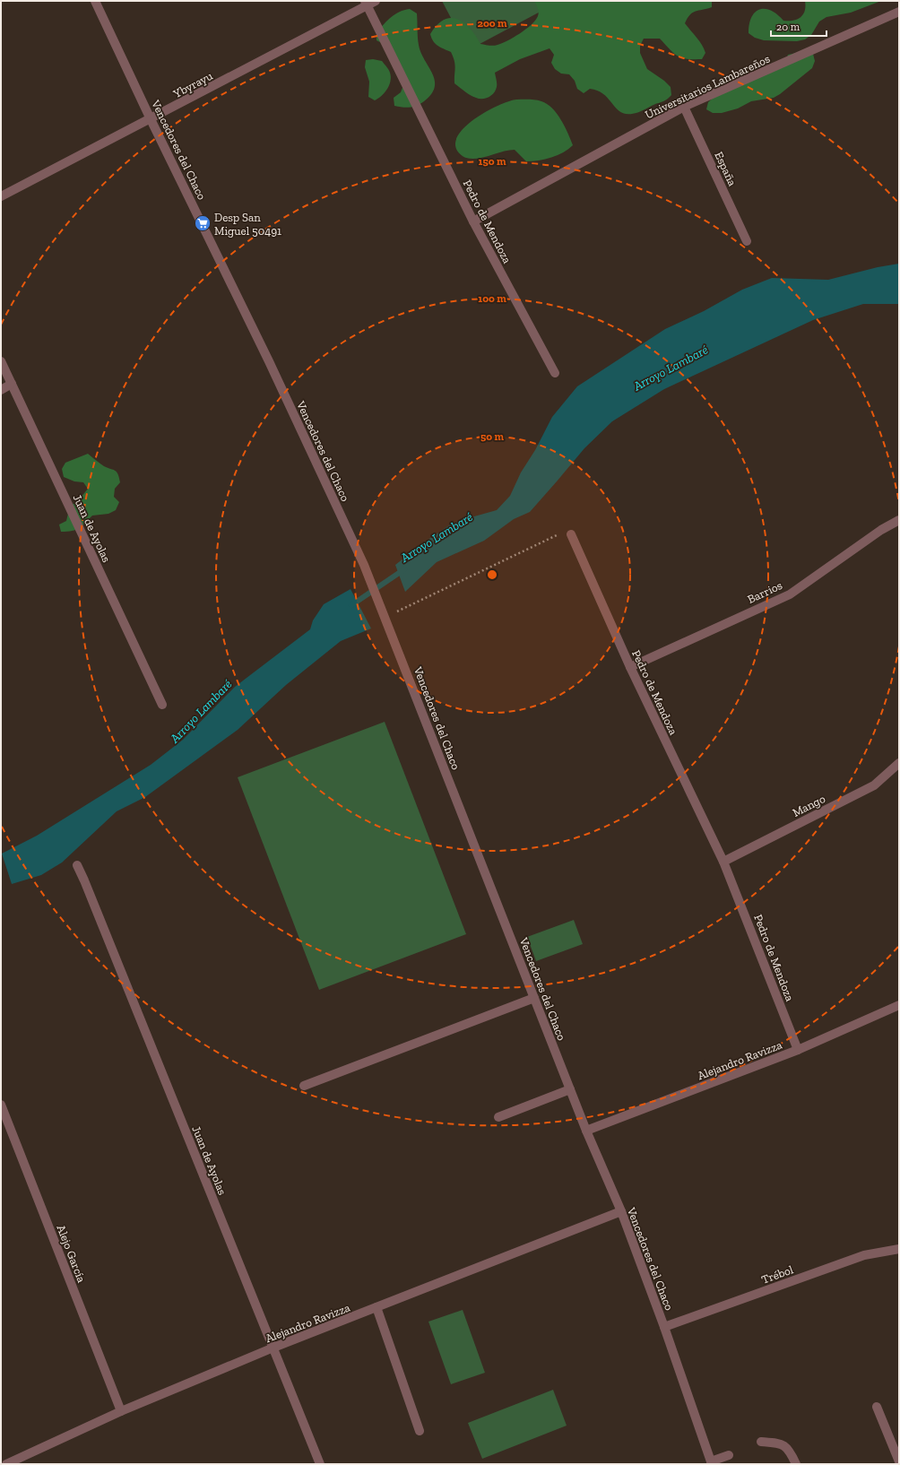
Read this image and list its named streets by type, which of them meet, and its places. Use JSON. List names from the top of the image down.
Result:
{
  "streets": {
    "street": [
      "Ybyrayu",
      "Universitarios Lambareños",
      "Vencedores del Chaco",
      "España",
      "Pedro de Mendoza",
      "Juan de Ayolas",
      "Barrios",
      "Mango",
      "Alejandro Ravizza",
      "Alejo García",
      "Trébol"
    ]
  },
  "crossings": [
    ["Ybyrayu", "Vencedores del Chaco"],
    ["Ybyrayu", "Pedro de Mendoza"],
    ["Universitarios Lambareños", "España"],
    ["Universitarios Lambareños", "Pedro de Mendoza"],
    ["Vencedores del Chaco", "Alejandro Ravizza"],
    ["Vencedores del Chaco", "Trébol"],
    ["Pedro de Mendoza", "Barrios"],
    ["Pedro de Mendoza", "Mango"],
    ["Pedro de Mendoza", "Alejandro Ravizza"],
    ["Juan de Ayolas", "Alejandro Ravizza"],
    ["Alejandro Ravizza", "Alejo García"]
  ],
  "water": ["Arroyo Lambaré"],
  "places": {
    "supermarket": ["Desp San Miguel 50491"]
  },
  "scale_bar": "20 m",
  "rings": [
    "200 m",
    "150 m",
    "100 m",
    "50 m"
  ]
}
